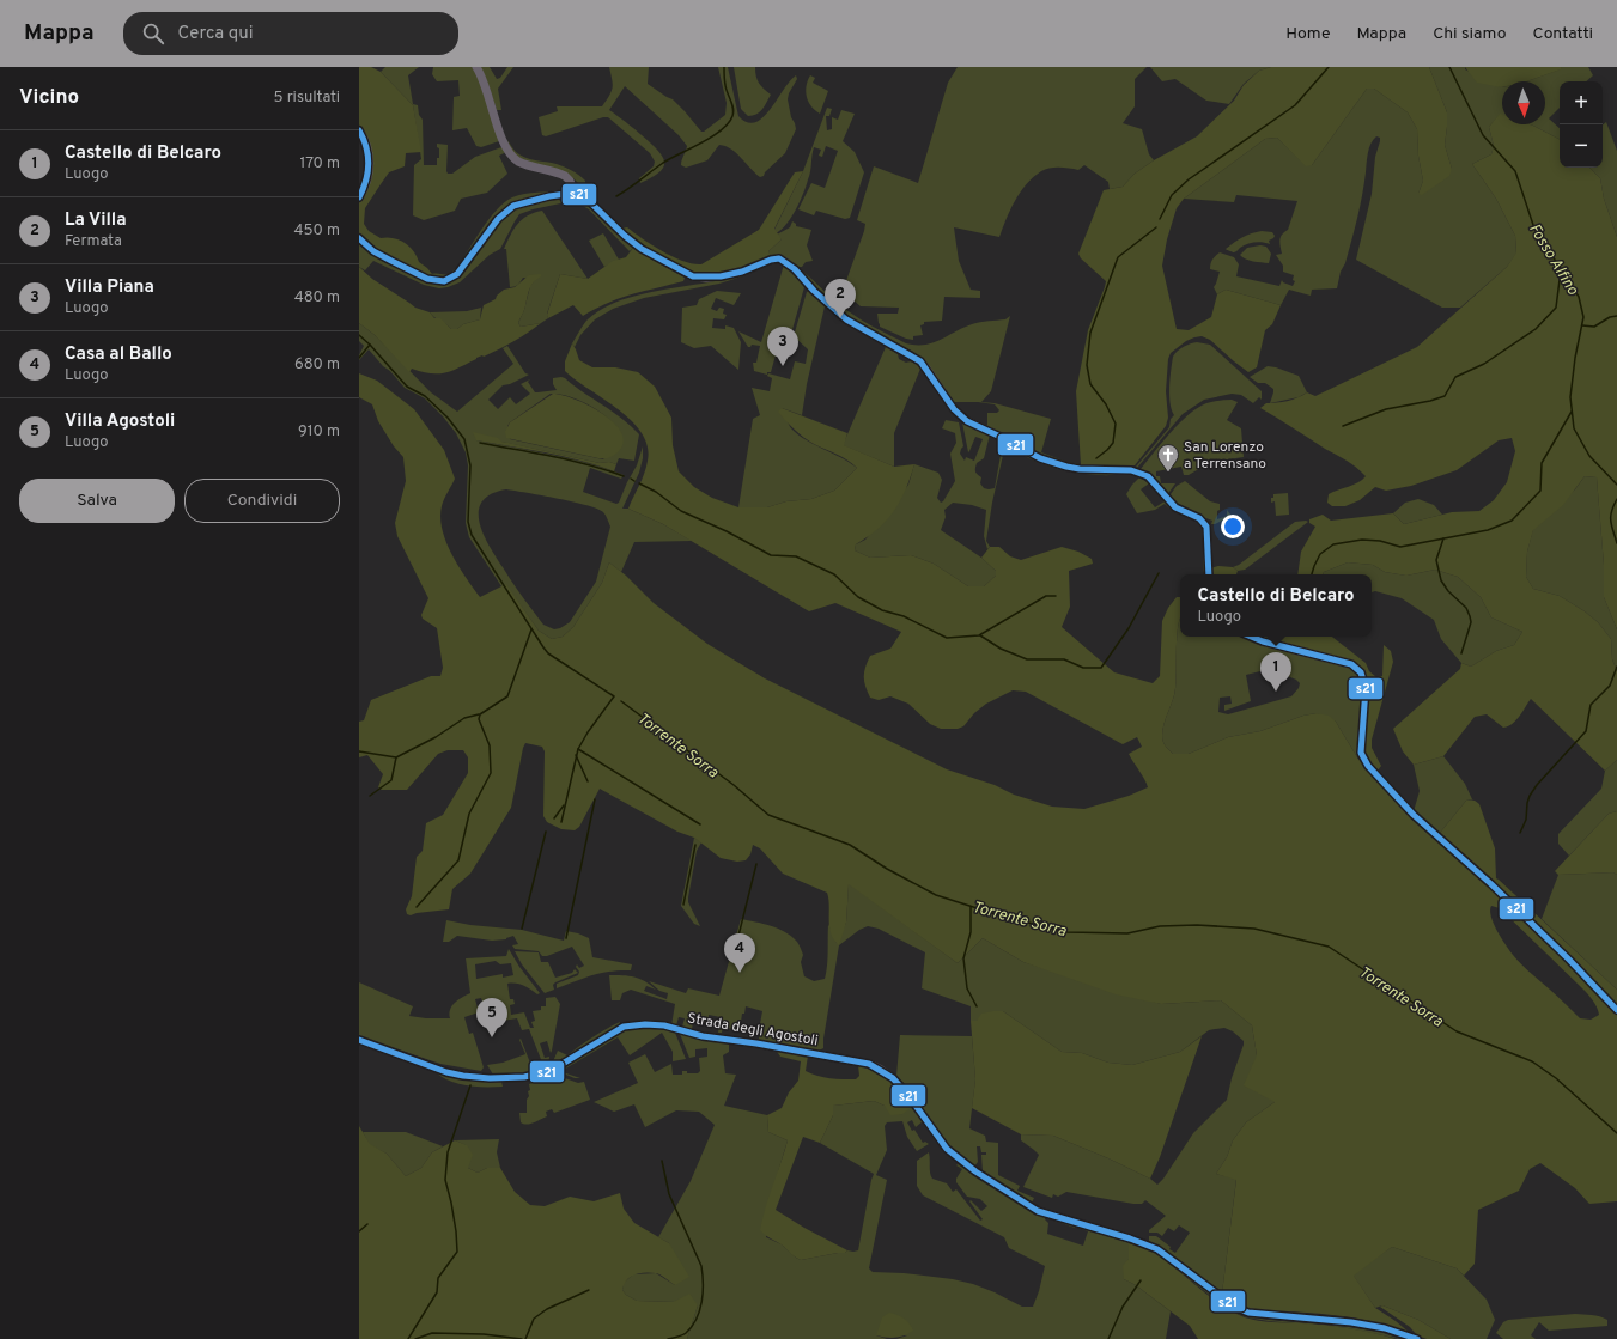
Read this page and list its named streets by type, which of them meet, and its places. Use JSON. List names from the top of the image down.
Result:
{
  "streets": {
    "street": ["Strada degli Agostoli"]
  },
  "water": ["Fosso Alfino", "Torrente Sorra"],
  "places": {
    "church": ["San Lorenzo a Terrensano"]
  },
  "lines": ["transit line s21"],
  "north": "bottom",
  "page": {
    "header": "Mappa",
    "search": "Cerca qui",
    "nav": [
      "Home",
      "Mappa",
      "Chi siamo",
      "Contatti"
    ],
    "heading": ["Vicino", "5 risultati"],
    "map_buttons": ["+", "−"],
    "list": [
      {
        "mark": "1",
        "name": "Castello di Belcaro",
        "note": "Luogo",
        "value": "170 m"
      },
      {
        "mark": "2",
        "name": "La Villa",
        "note": "Fermata",
        "value": "450 m"
      },
      {
        "mark": "3",
        "name": "Villa Piana",
        "note": "Luogo",
        "value": "480 m"
      },
      {
        "mark": "4",
        "name": "Casa al Ballo",
        "note": "Luogo",
        "value": "680 m"
      },
      {
        "mark": "5",
        "name": "Villa Agostoli",
        "note": "Luogo",
        "value": "910 m"
      }
    ],
    "pins": [
      "2",
      "3",
      "1",
      "4",
      "5"
    ],
    "buttons": ["Salva", "Condividi"],
    "popup": ["Castello di Belcaro", "Luogo"]
  }
}
